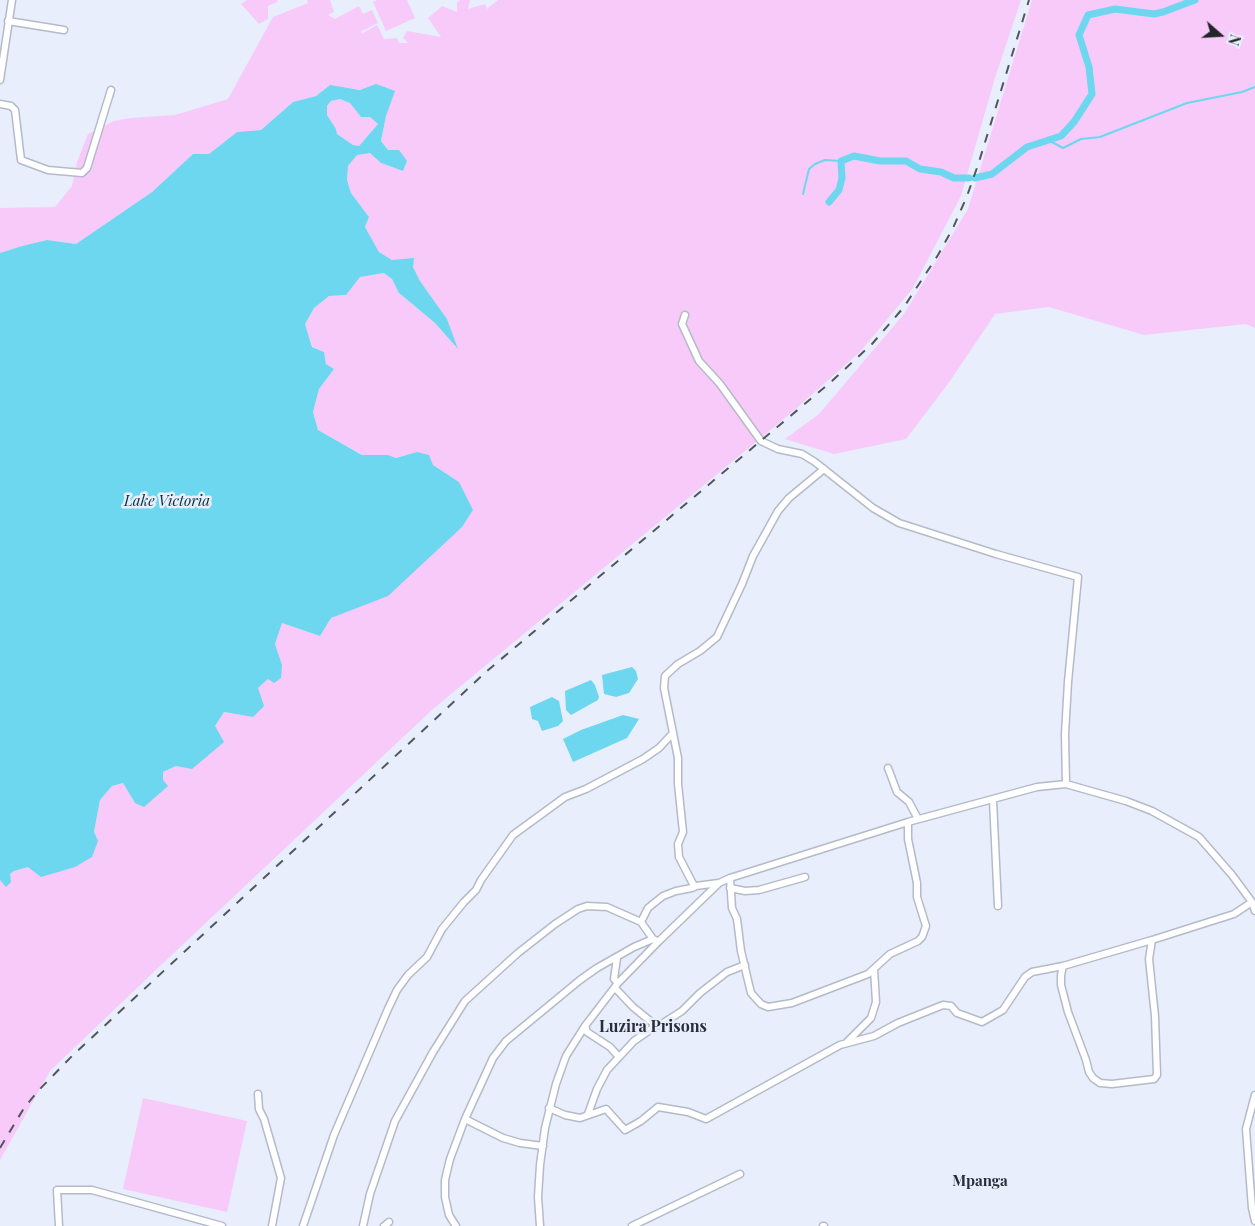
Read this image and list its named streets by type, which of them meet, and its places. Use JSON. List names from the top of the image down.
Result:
{
  "districts": ["Luzira Prisons", "Mpanga"],
  "water": ["Lake Victoria"],
  "north": "right"
}
